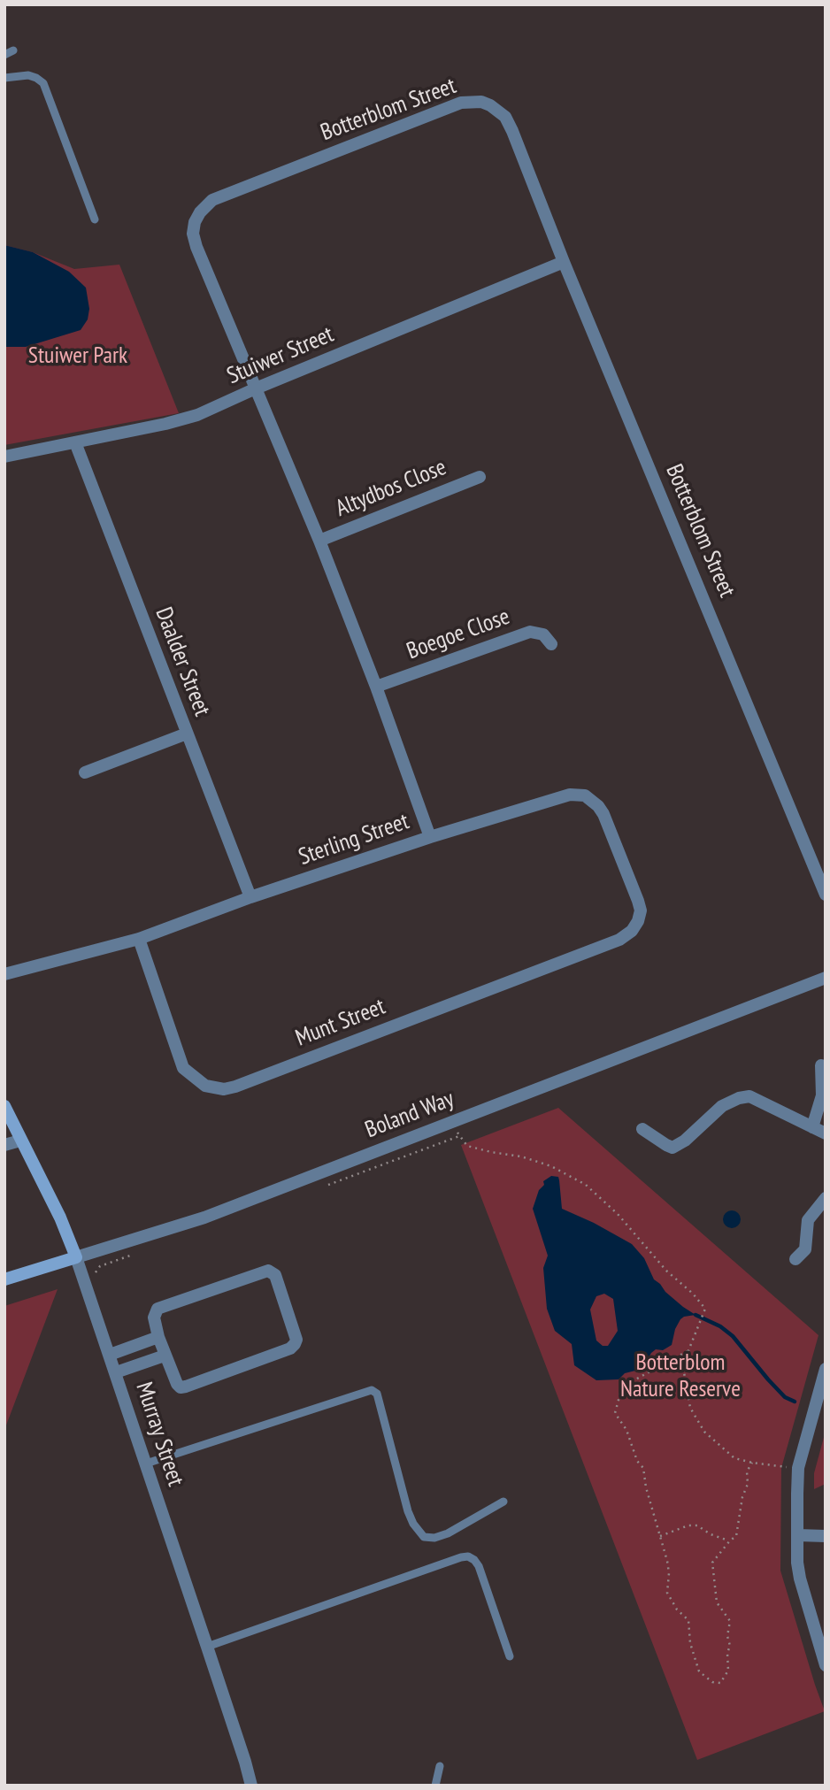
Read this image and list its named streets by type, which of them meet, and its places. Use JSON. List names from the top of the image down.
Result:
{
  "streets": {
    "street": [
      "Botterblom Street",
      "Stuiwer Street",
      "Altydbos Close",
      "Boegoe Close",
      "Daalder Street",
      "Sterling Street",
      "Munt Street",
      "Boland Way",
      "Murray Street"
    ]
  },
  "crossings": [
    ["Botterblom Street", "Stuiwer Street"],
    ["Botterblom Street", "Altydbos Close"],
    ["Botterblom Street", "Boegoe Close"],
    ["Botterblom Street", "Sterling Street"],
    ["Stuiwer Street", "Daalder Street"],
    ["Daalder Street", "Sterling Street"],
    ["Sterling Street", "Munt Street"],
    ["Boland Way", "Murray Street"]
  ],
  "parks": ["Stuiwer Park", "Botterblom Nature Reserve"]
}
